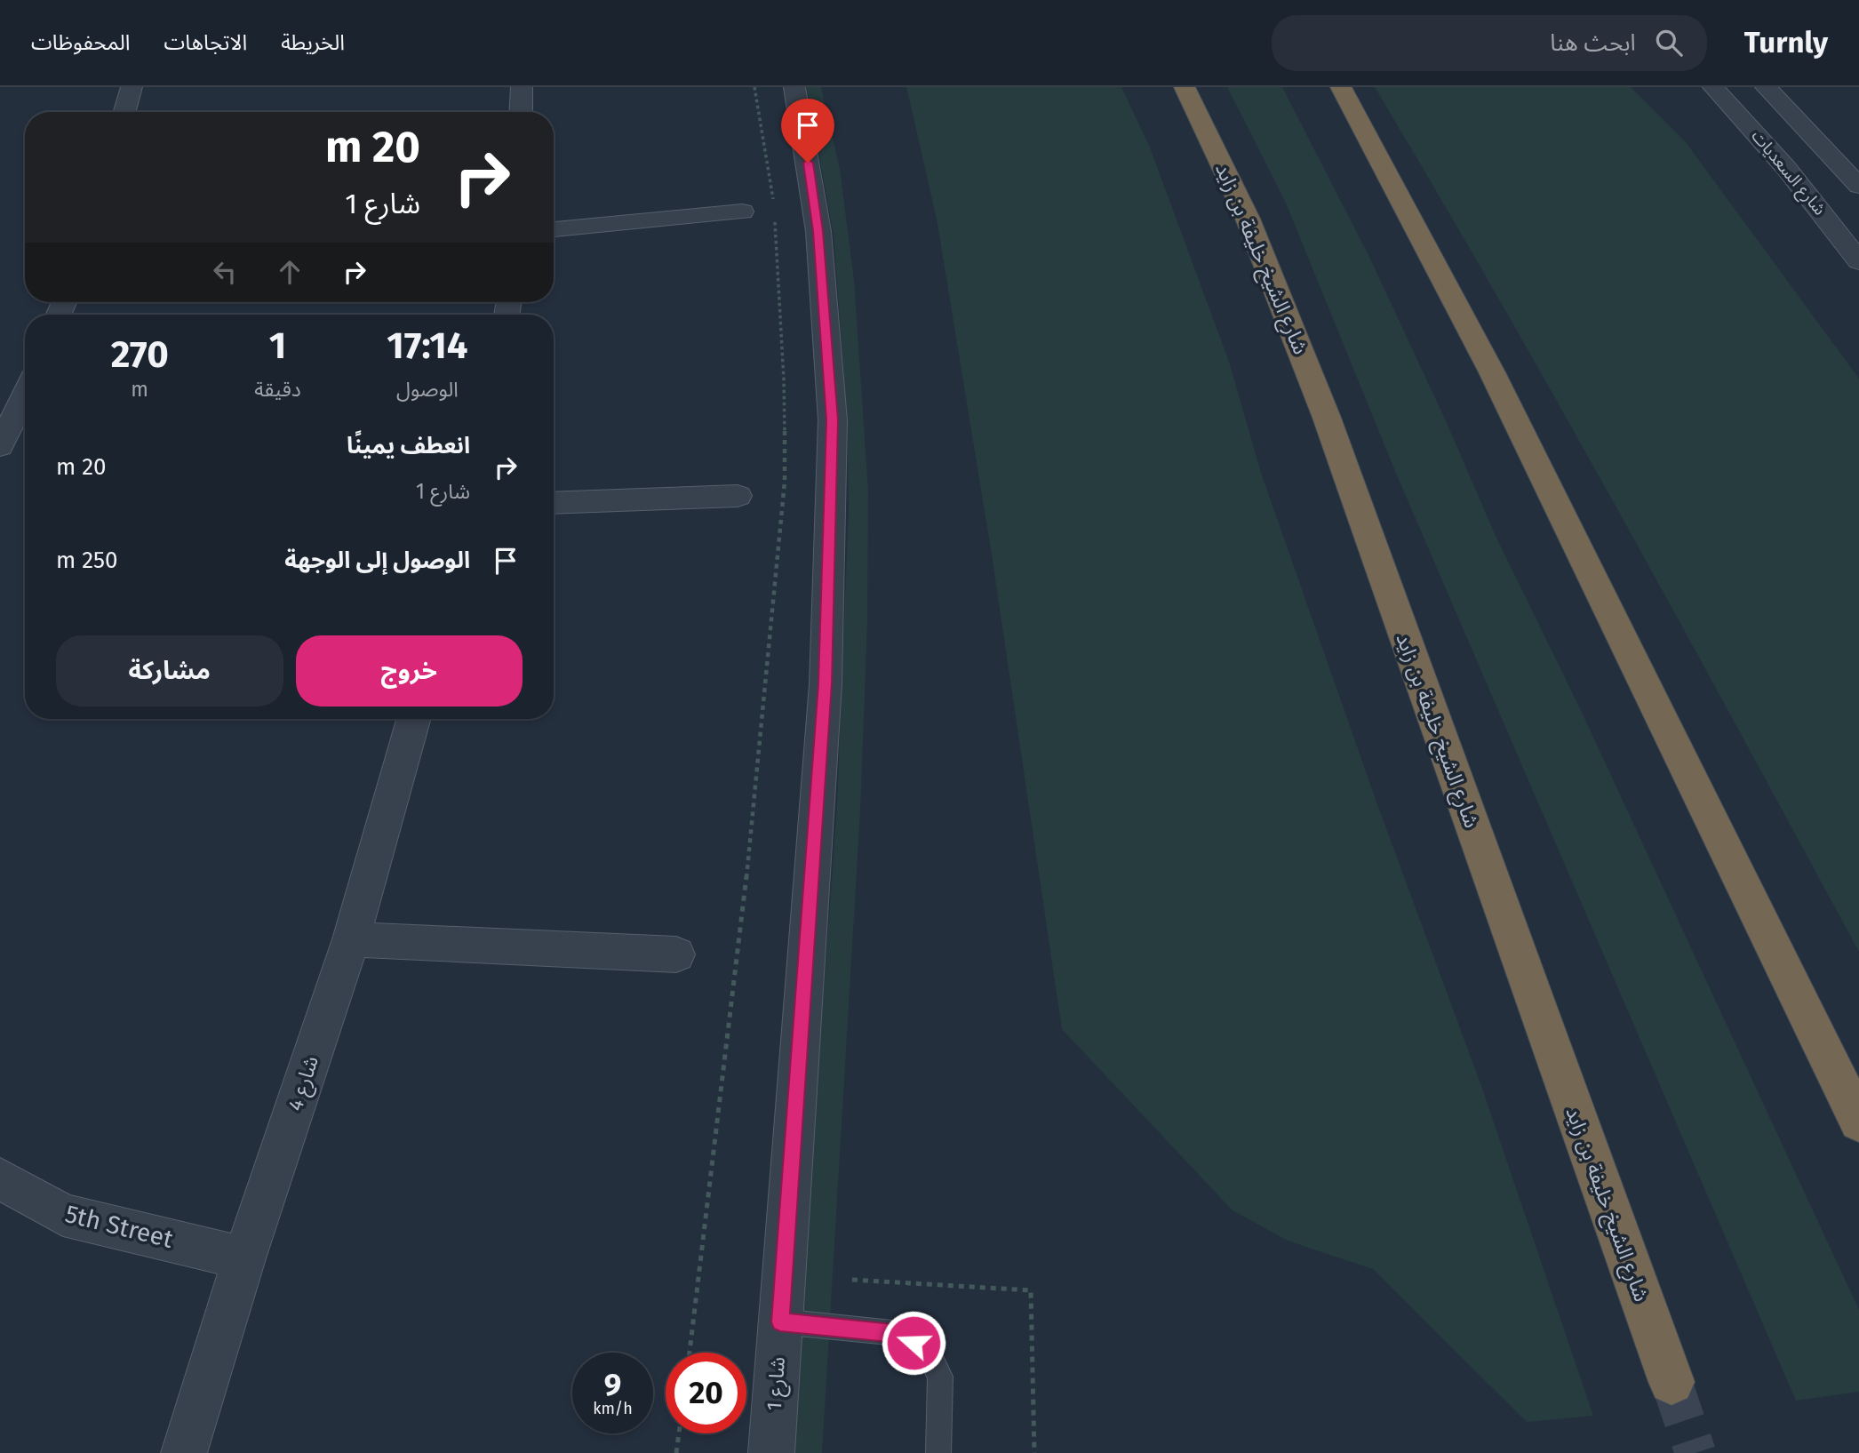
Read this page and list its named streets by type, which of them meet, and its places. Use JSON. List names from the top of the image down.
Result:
{
  "streets": {
    "highway": ["شارع الشيخ خليفة بن زايد"],
    "street": [
      "شارع السعديات",
      "شارع 4",
      "5th Street",
      "شارع 1"
    ]
  },
  "crossings": [
    ["شارع 4", "5th Street"]
  ],
  "page": {
    "header": "Turnly",
    "search": "ابحث هنا",
    "nav": ["الخريطة", "الاتجاهات", "المحفوظات"],
    "turn": ["20 m", "شارع 1"],
    "eta": [
      "17:14",
      "الوصول",
      "1",
      "دقيقة",
      "270",
      "m"
    ],
    "list": [
      {
        "name": "انعطف يمينًا",
        "note": "شارع 1",
        "value": "20 m"
      },
      {
        "name": "الوصول إلى الوجهة",
        "value": "250 m"
      }
    ],
    "buttons": ["خروج", "مشاركة"],
    "speed": "9 km/h",
    "limit": "20"
  }
}
